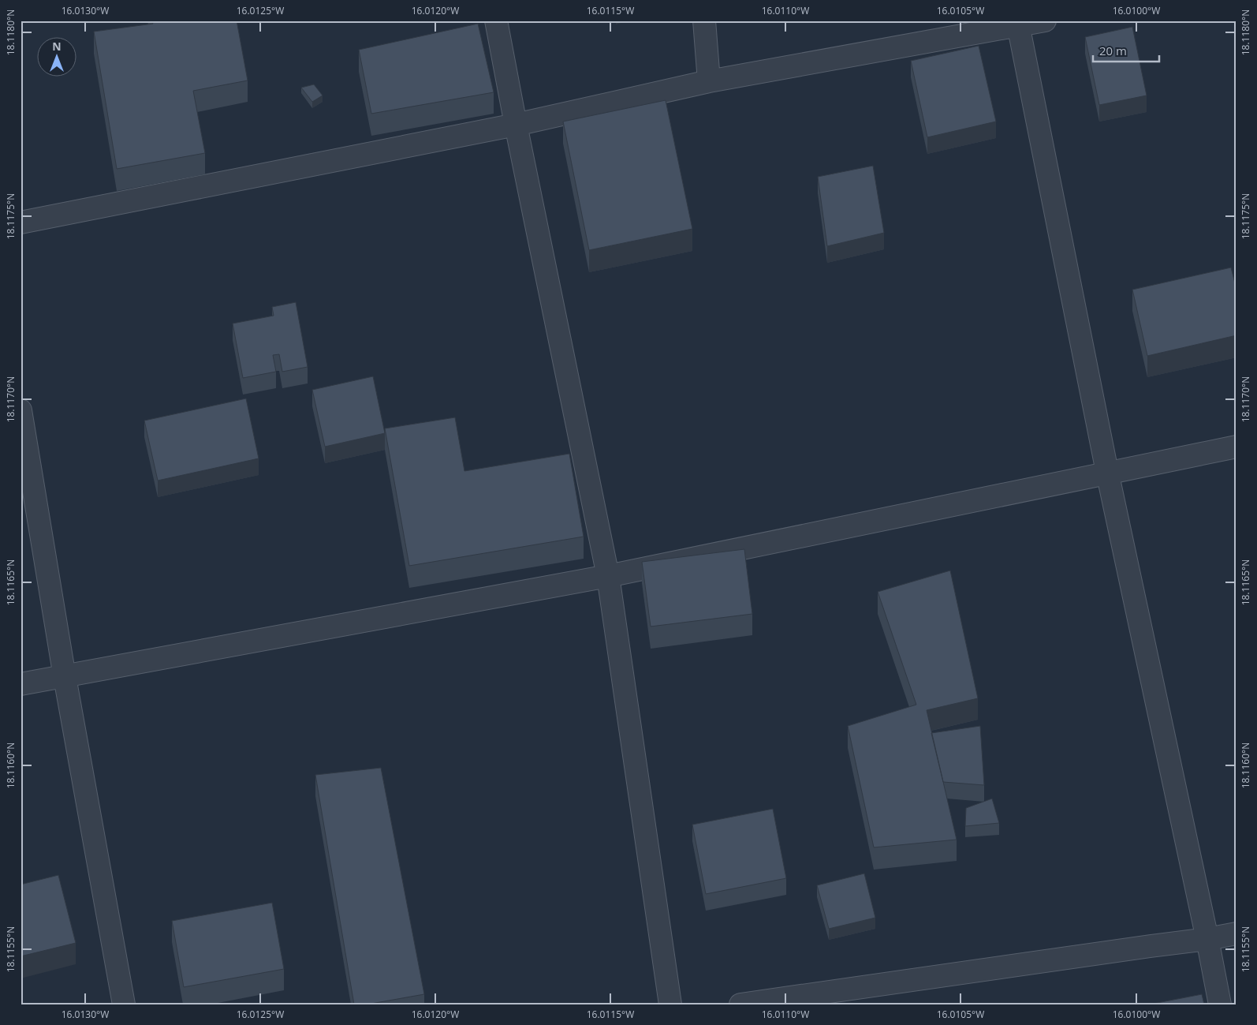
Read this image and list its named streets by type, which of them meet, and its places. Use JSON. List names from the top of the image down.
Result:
{
  "scale_bar": "20 m",
  "north": "top",
  "coordinates": [
    "16.0130°W",
    "16.0125°W",
    "16.0120°W",
    "16.0115°W",
    "16.0110°W",
    "16.0105°W",
    "16.0100°W",
    "18.1180°N",
    "18.1175°N",
    "18.1170°N",
    "18.1165°N",
    "18.1160°N",
    "18.1155°N"
  ]
}
